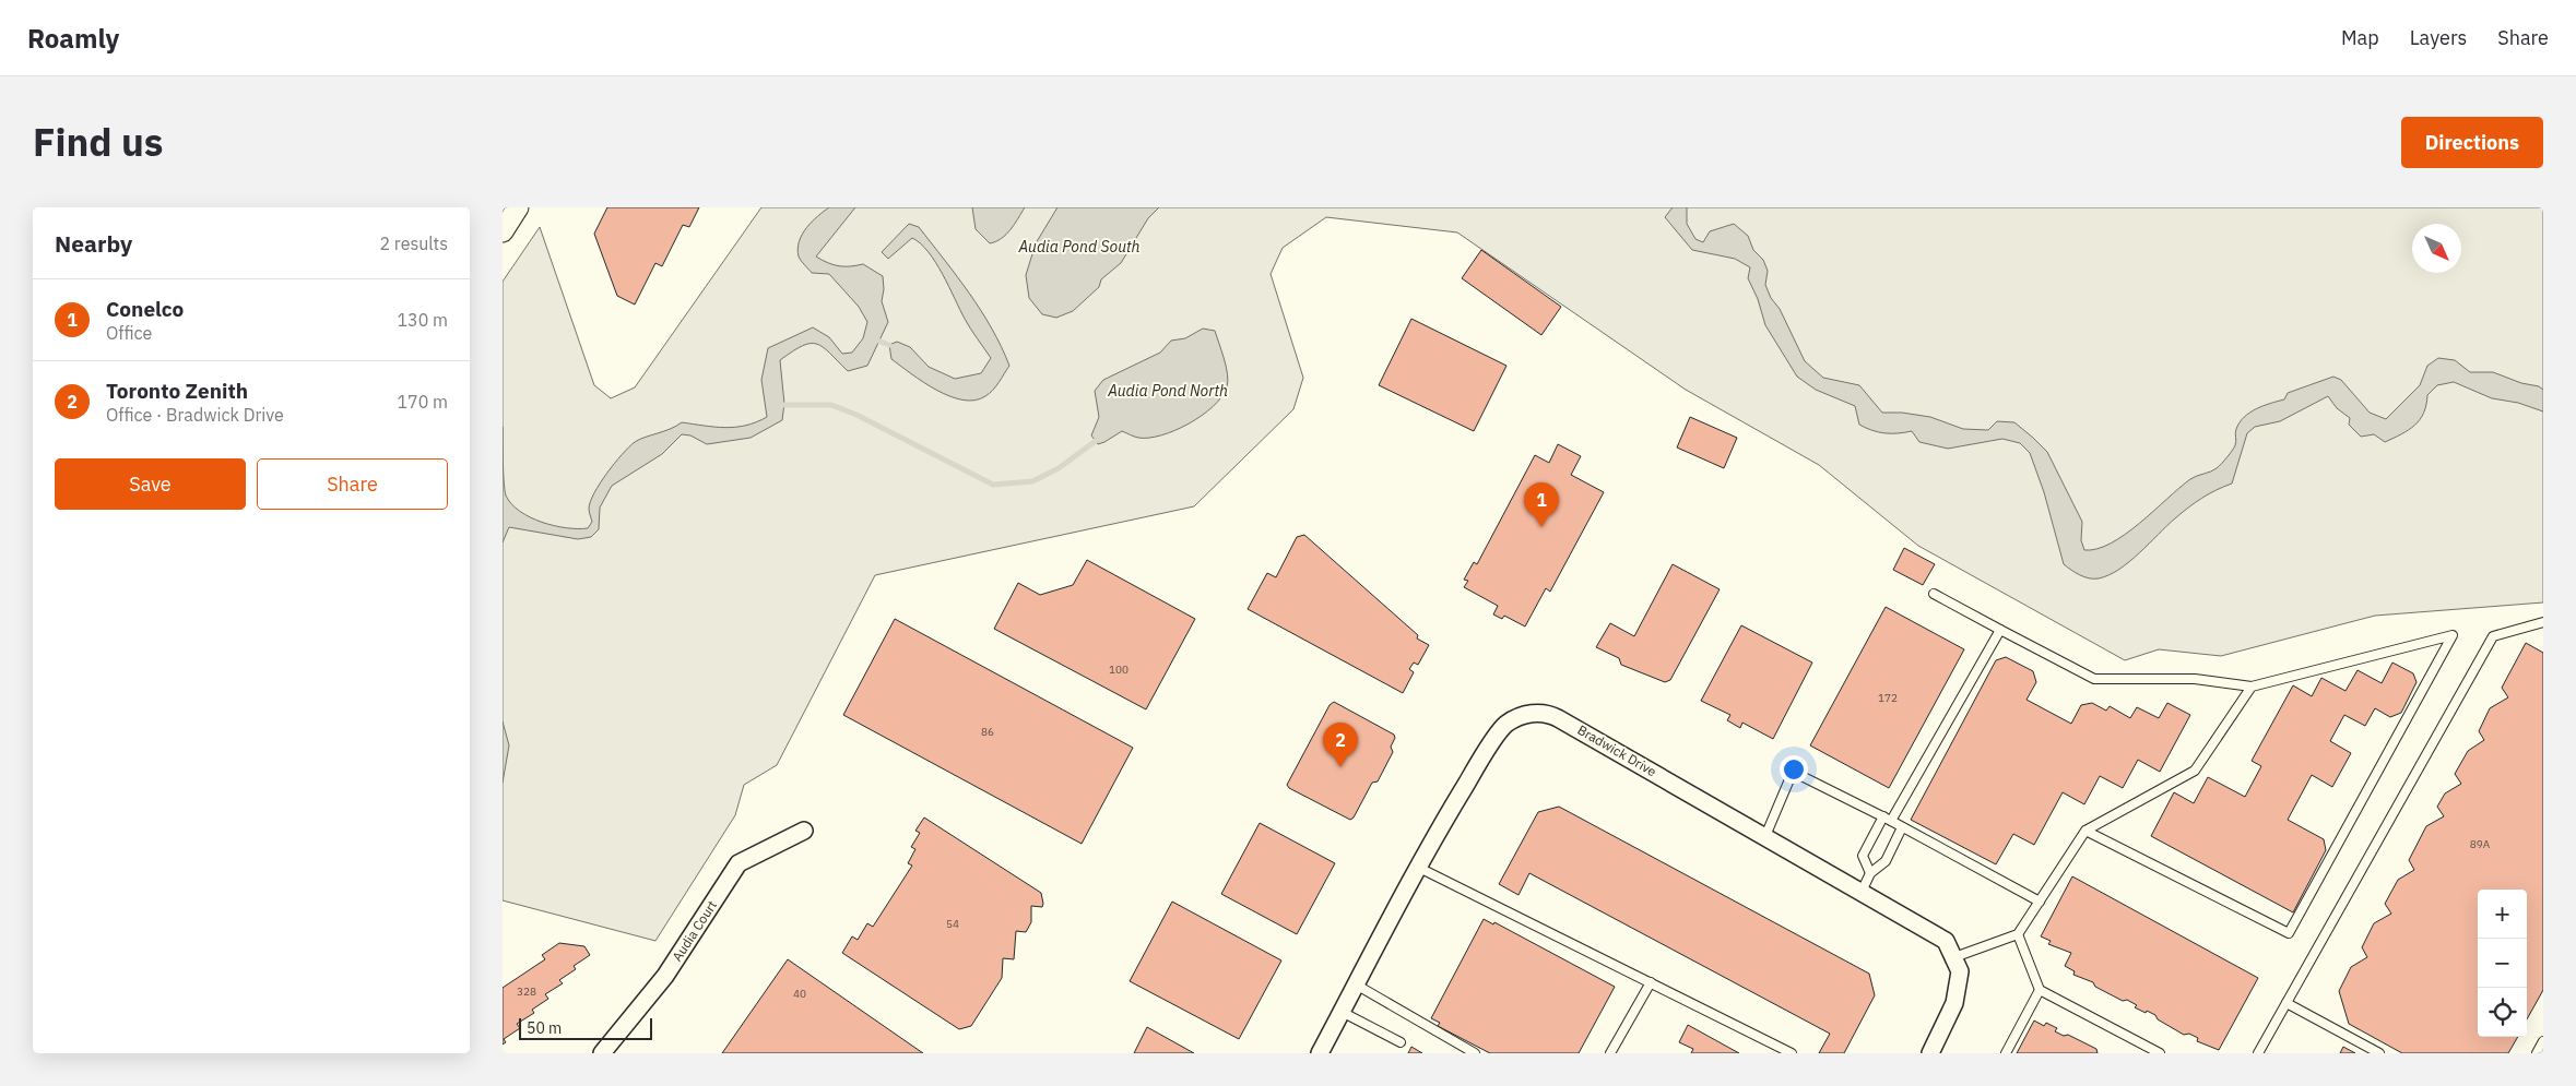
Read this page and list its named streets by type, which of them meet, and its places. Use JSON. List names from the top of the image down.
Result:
{
  "streets": {
    "street": ["Bradwick Drive", "Audia Court"]
  },
  "water": ["Audia Pond South", "Audia Pond North"],
  "house_numbers": [
    "100",
    "172",
    "86",
    "89A",
    "54",
    "328",
    "40"
  ],
  "scale_bar": "50 m",
  "north": "bottom right",
  "page": {
    "header": "Roamly",
    "nav": ["Map", "Layers", "Share"],
    "title": "Find us",
    "buttons": [
      "Directions",
      ["Save", "Share"]
    ],
    "heading": ["Nearby", "2 results"],
    "list": [
      {
        "mark": "1",
        "name": "Conelco",
        "note": "Office",
        "value": "130 m"
      },
      {
        "mark": "2",
        "name": "Toronto Zenith",
        "note": "Office · Bradwick Drive",
        "value": "170 m"
      }
    ],
    "pins": ["1", "2"],
    "map_buttons": ["+", "−"],
    "scale": "50 m"
  }
}
